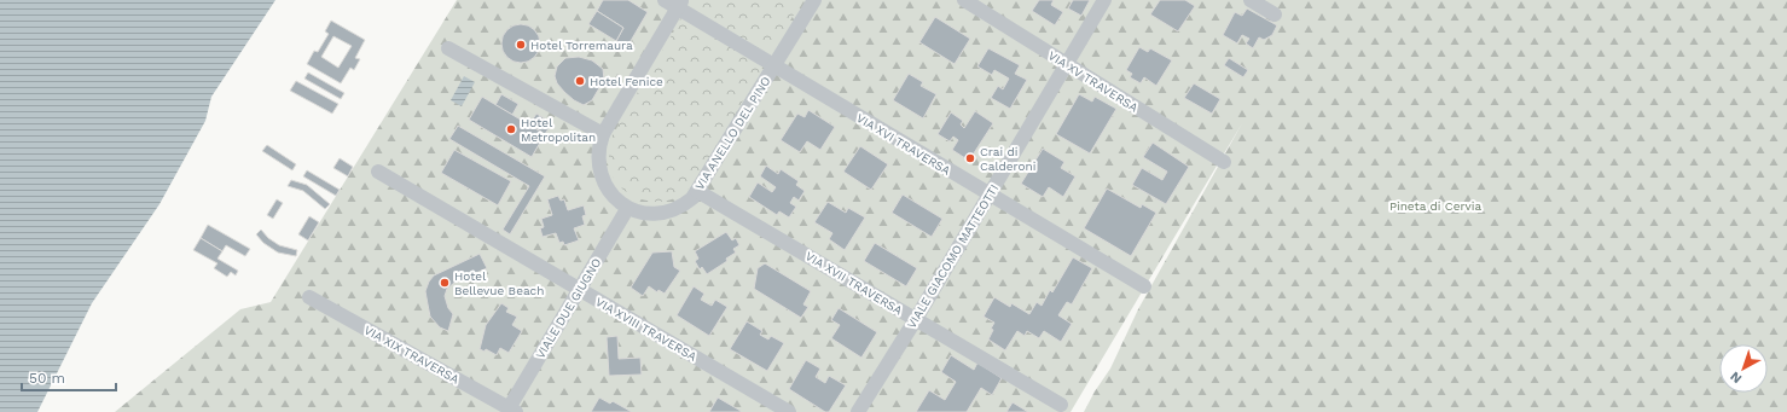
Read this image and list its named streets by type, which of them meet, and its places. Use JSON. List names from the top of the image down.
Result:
{
  "streets": {
    "street": [
      "VIA XV TRAVERSA",
      "VIA ANELLO DEL PINO",
      "VIA XVI TRAVERSA",
      "VIALE GIACOMO MATTEOTTI",
      "VIA XVII TRAVERSA",
      "VIALE DUE GIUGNO",
      "VIA XVIII TRAVERSA",
      "VIA XIX TRAVERSA"
    ]
  },
  "crossings": [
    ["VIA XV TRAVERSA", "VIALE GIACOMO MATTEOTTI"],
    ["VIA ANELLO DEL PINO", "VIA XVI TRAVERSA"],
    ["VIA ANELLO DEL PINO", "VIA XVII TRAVERSA"],
    ["VIA ANELLO DEL PINO", "VIALE DUE GIUGNO"],
    ["VIA XVI TRAVERSA", "VIALE GIACOMO MATTEOTTI"],
    ["VIALE GIACOMO MATTEOTTI", "VIA XVII TRAVERSA"],
    ["VIALE DUE GIUGNO", "VIA XVIII TRAVERSA"],
    ["VIALE DUE GIUGNO", "VIA XIX TRAVERSA"]
  ],
  "parks": ["Pineta di Cervia"],
  "places": [
    "Hotel Torremaura",
    "Hotel Fenice",
    "Hotel Metropolitan",
    "Crai di Calderoni",
    "Hotel Bellevue Beach"
  ],
  "scale_bar": "50 m",
  "north": "bottom left"
}
